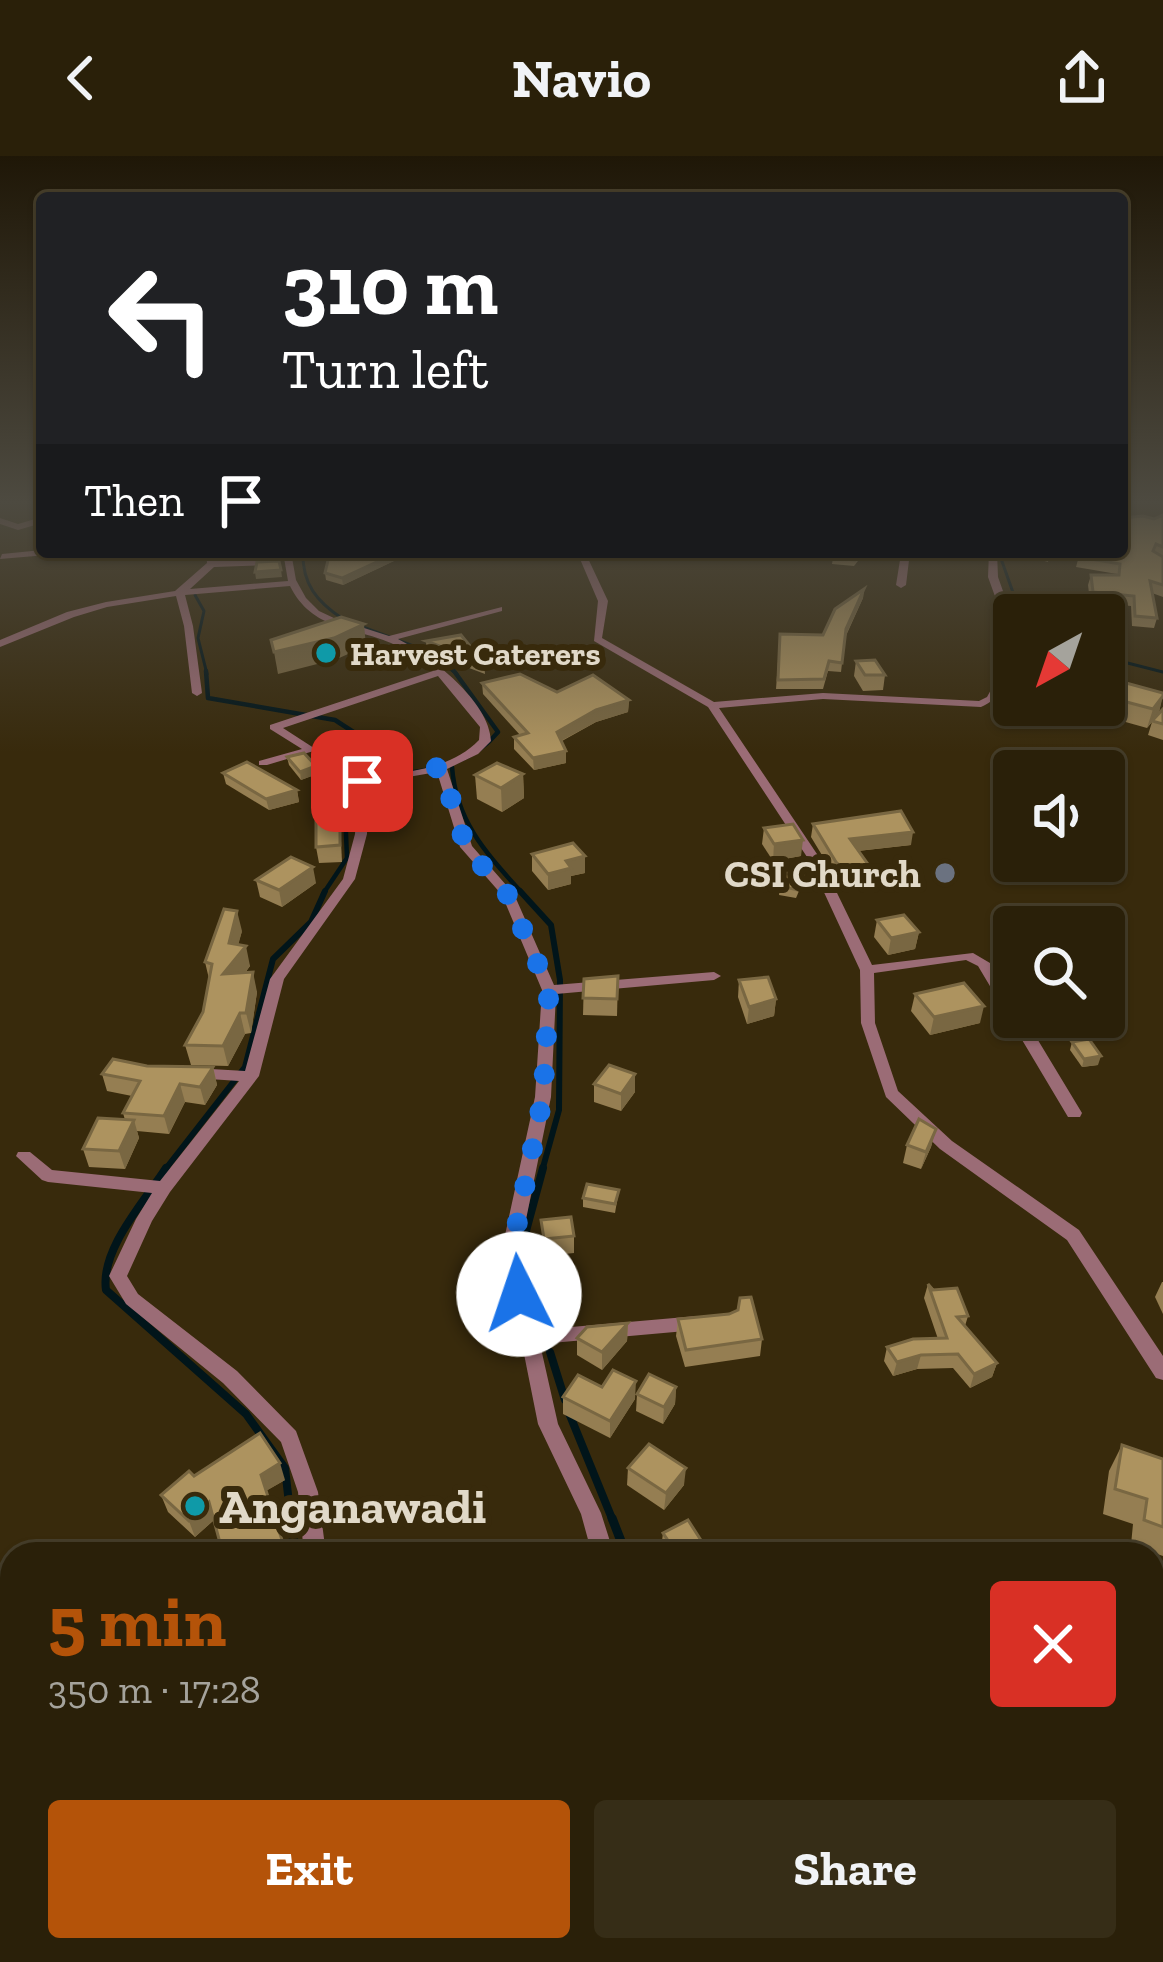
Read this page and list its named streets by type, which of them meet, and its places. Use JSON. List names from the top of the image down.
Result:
{
  "places": ["Harvest Caterers", "CSI Church", "Anganawadi"],
  "north": "bottom left",
  "page": {
    "header": "Navio",
    "turn": ["310 m", "Turn left"],
    "then": "Then",
    "heading": ["5 min", "350 m · 17:28"],
    "buttons": ["Exit", "Share"]
  }
}
